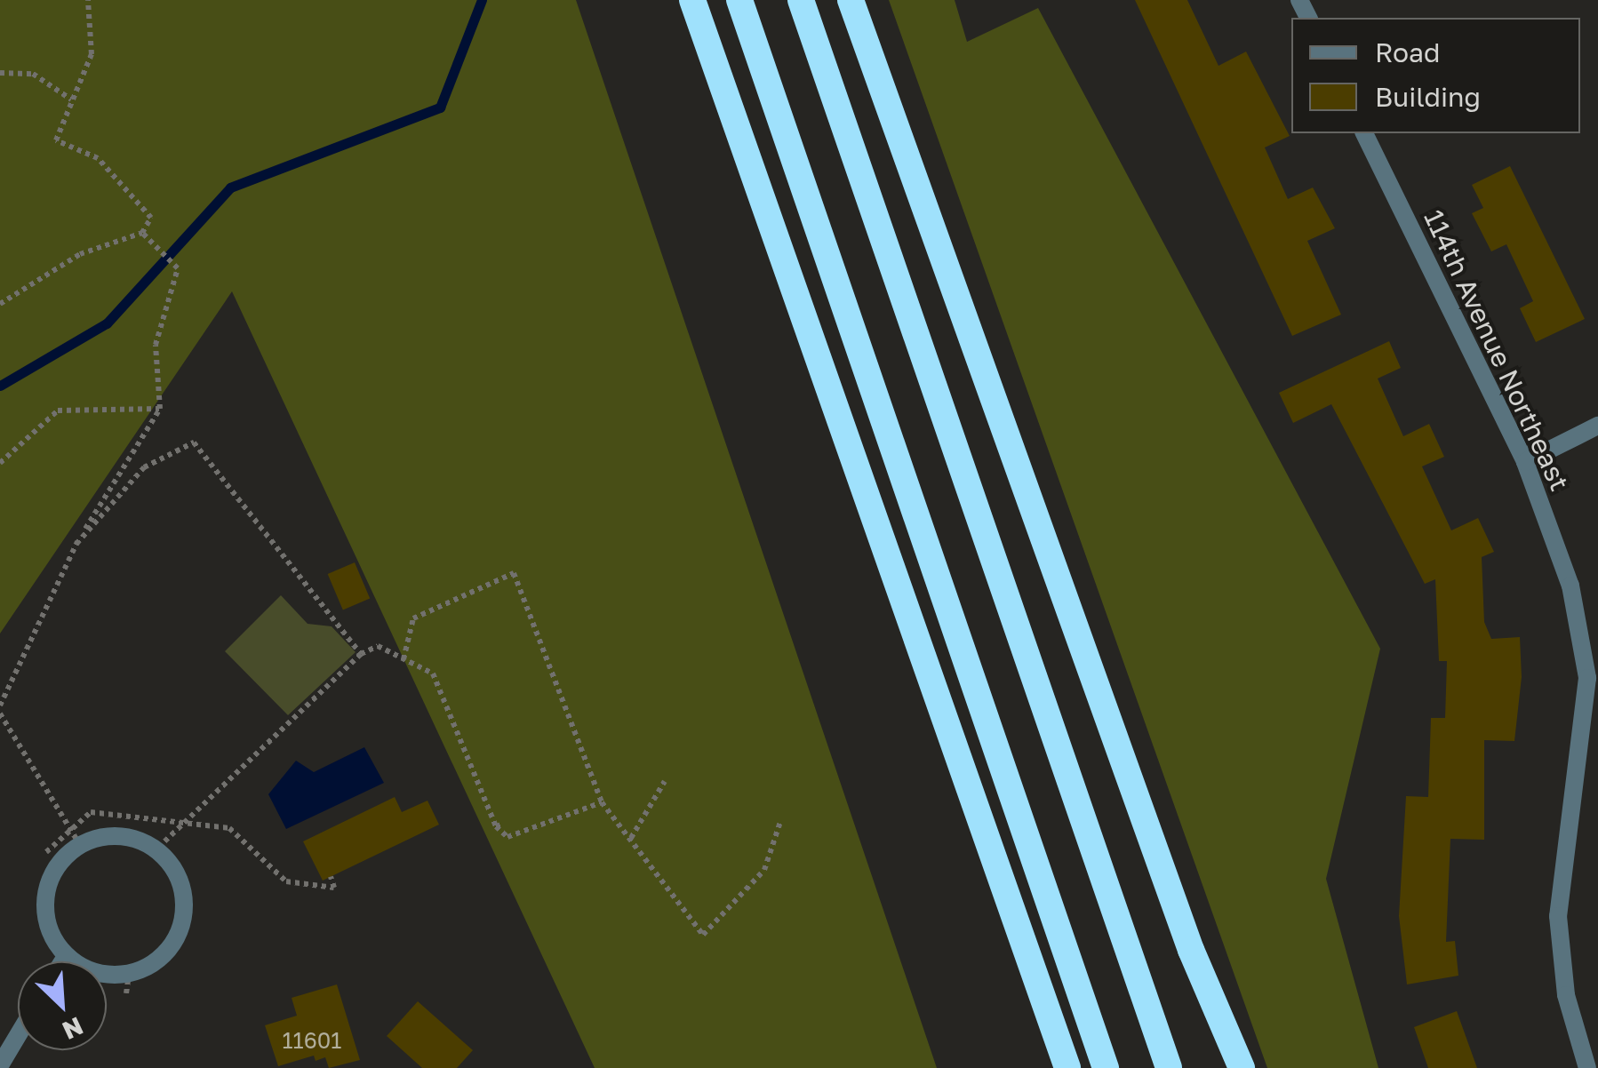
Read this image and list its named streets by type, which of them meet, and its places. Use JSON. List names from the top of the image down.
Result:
{
  "streets": {
    "street": ["114th Avenue Northeast"]
  },
  "house_numbers": ["11601"],
  "legend": ["Road", "Building"],
  "north": "bottom right"
}
